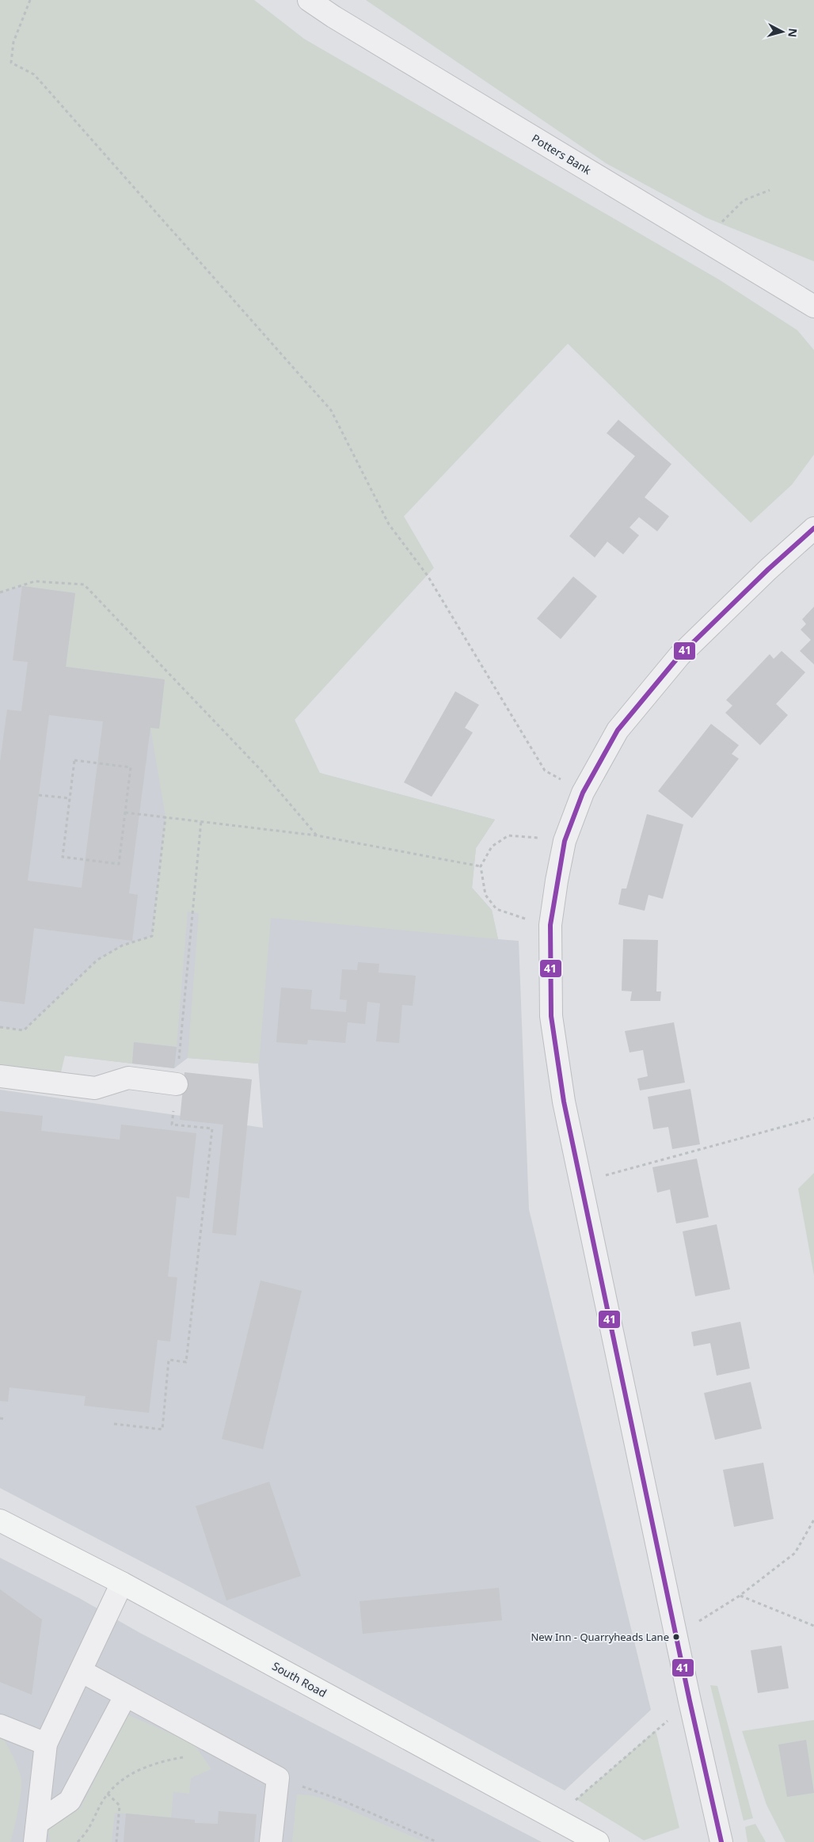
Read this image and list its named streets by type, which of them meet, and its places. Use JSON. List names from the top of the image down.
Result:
{
  "streets": {
    "main road": ["South Road"],
    "street": ["Potters Bank"]
  },
  "places": ["New Inn - Quarryheads Lane"],
  "lines": ["transit line 41"],
  "north": "right"
}
